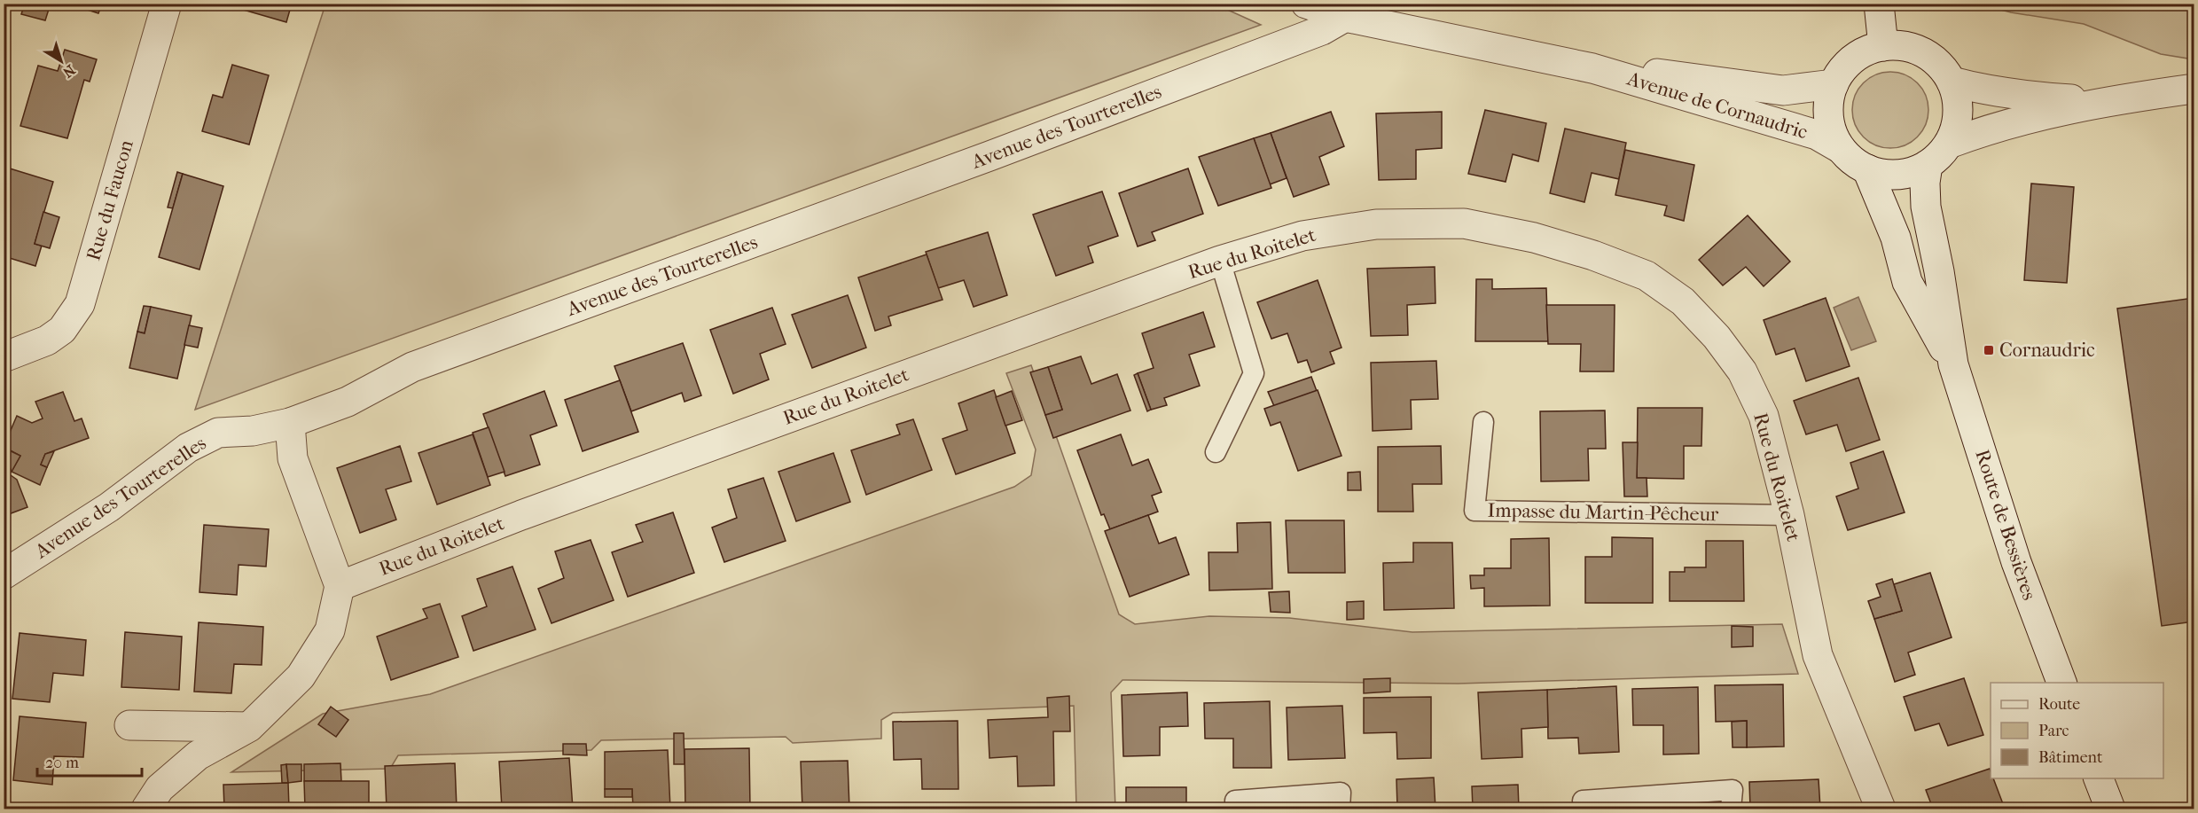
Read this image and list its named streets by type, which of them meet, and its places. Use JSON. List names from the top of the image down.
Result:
{
  "streets": {
    "street": [
      "Avenue de Cornaudric",
      "Avenue des Tourterelles",
      "Rue du Faucon",
      "Rue du Roitelet",
      "Route de Bessières"
    ],
    "lane": ["Impasse du Martin-Pêcheur"]
  },
  "crossings": [
    ["Avenue de Cornaudric", "Avenue des Tourterelles"],
    ["Avenue de Cornaudric", "Route de Bessières"],
    ["Rue du Roitelet", "Impasse du Martin-Pêcheur"]
  ],
  "places": {
    "transit": ["Cornaudric"]
  },
  "legend": ["Route", "Parc", "Bâtiment"],
  "scale_bar": "20 m",
  "north": "bottom right"
}
